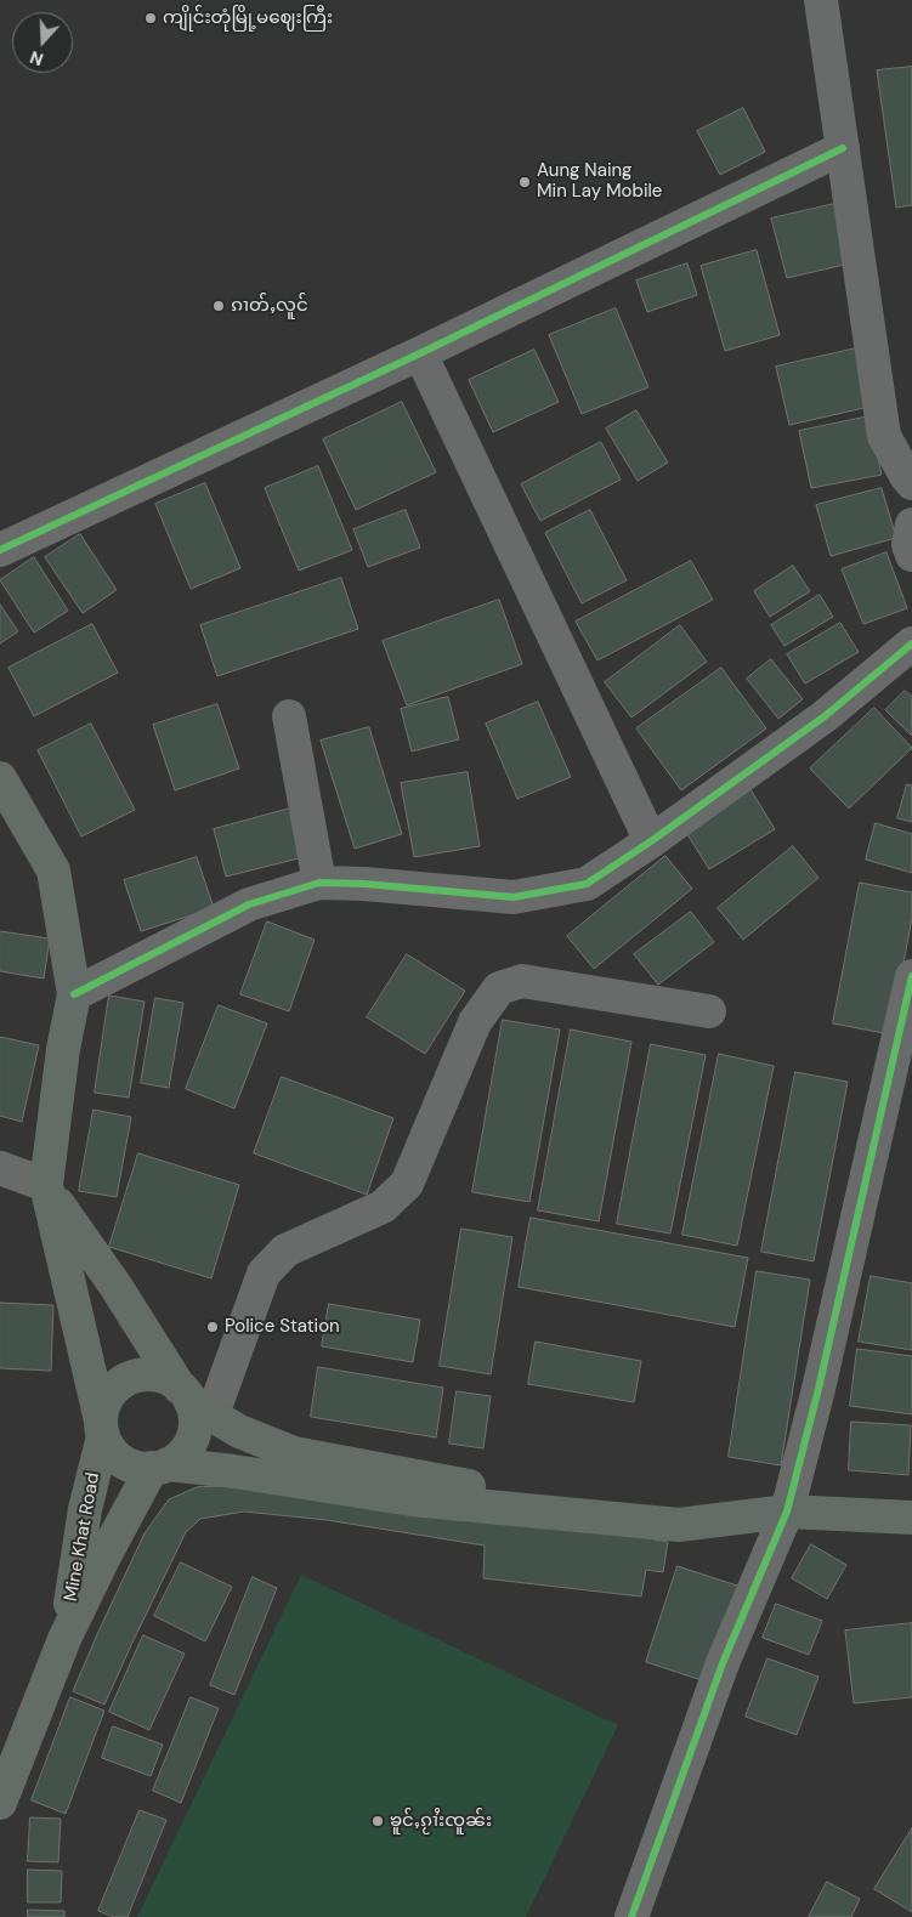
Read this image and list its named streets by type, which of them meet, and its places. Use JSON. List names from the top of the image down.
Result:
{
  "streets": {
    "highway": ["Mine Khat Road"]
  },
  "places": [
    "ကျိုင်းတုံမြို့မ‌ဈေးကြီး",
    "Aung Naing Min Lay Mobile",
    "ၵၢတ်ႇလူင်",
    "Police Station",
    "ၶူင်ႇၵႂၢႆးၸူၼ်း"
  ],
  "north": "bottom"
}
